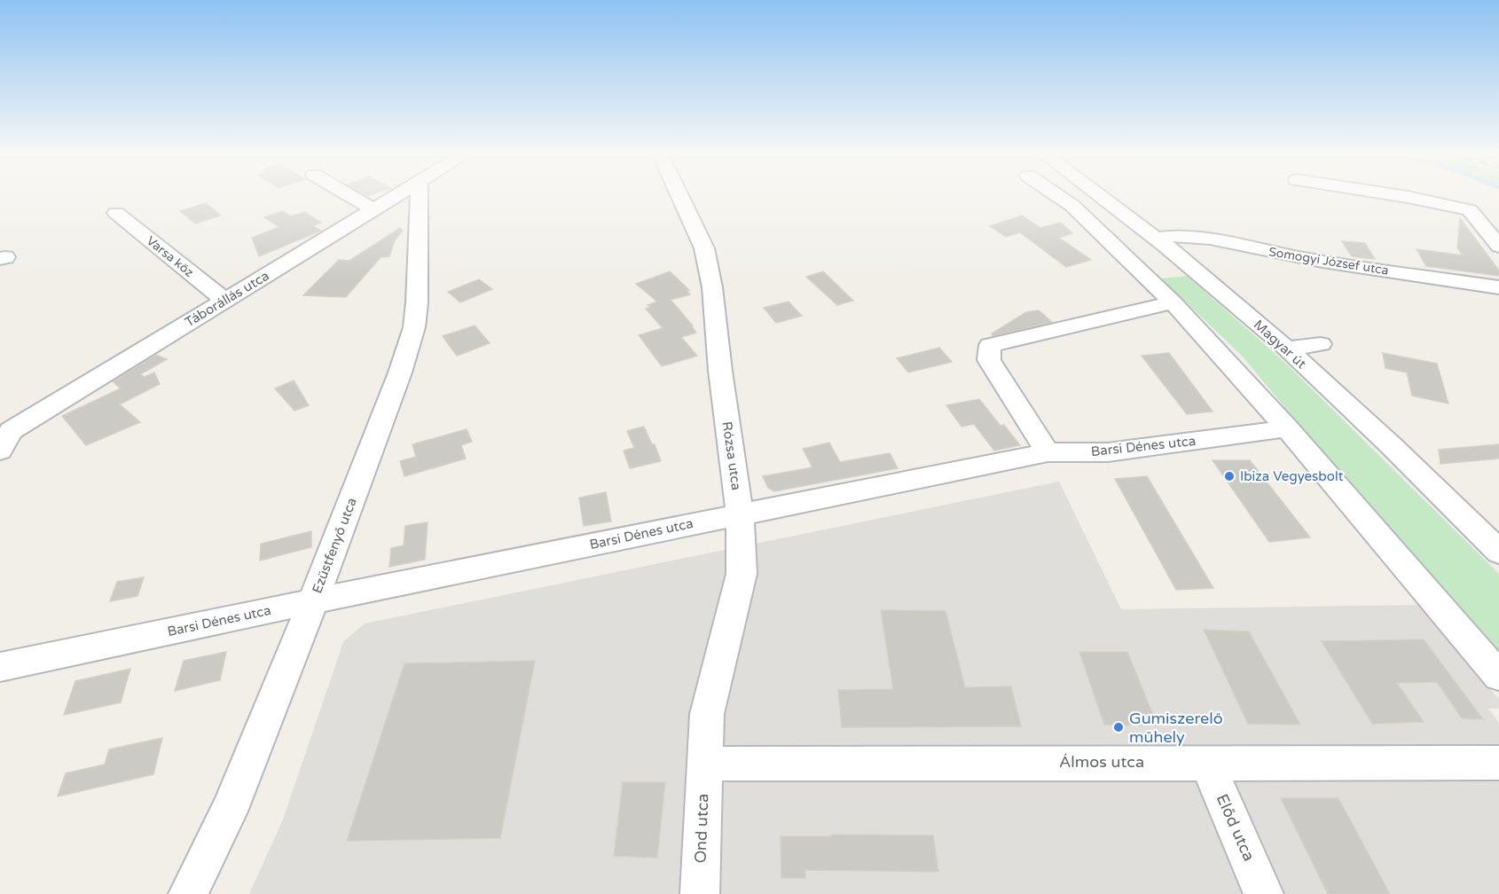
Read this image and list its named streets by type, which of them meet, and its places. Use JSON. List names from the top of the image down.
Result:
{
  "streets": {
    "street": [
      "Varsa köz",
      "Somogyi József utca",
      "Táborállás utca",
      "Magyar út",
      "Barsi Dénes utca",
      "Rózsa utca",
      "Ezüstfenyő utca",
      "Álmos utca",
      "Előd utca",
      "Ond utca"
    ]
  },
  "crossings": [
    ["Varsa köz", "Táborállás utca"],
    ["Somogyi József utca", "Magyar út"],
    ["Barsi Dénes utca", "Rózsa utca"],
    ["Barsi Dénes utca", "Ezüstfenyő utca"],
    ["Rózsa utca", "Álmos utca"],
    ["Rózsa utca", "Ond utca"],
    ["Álmos utca", "Előd utca"],
    ["Álmos utca", "Ond utca"]
  ],
  "places": ["Ibiza Vegyesbolt", "Gumiszerelő műhely"]
}
